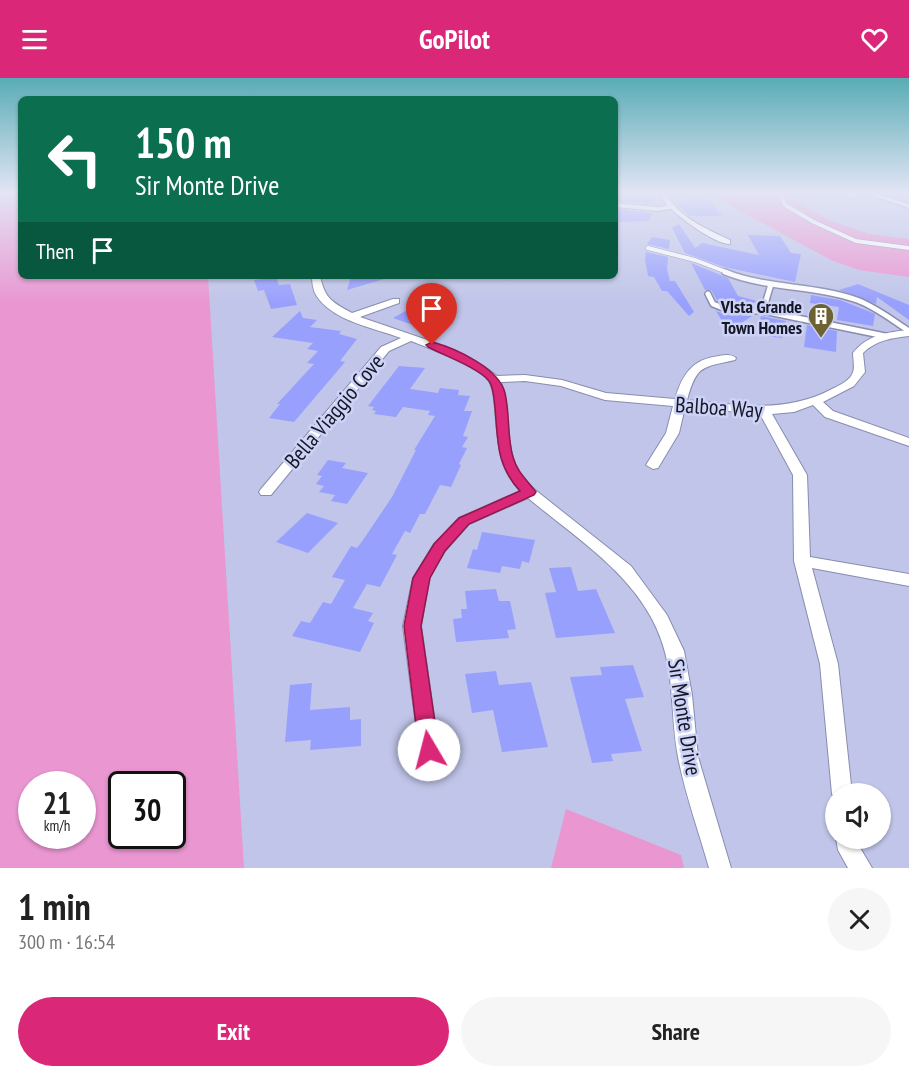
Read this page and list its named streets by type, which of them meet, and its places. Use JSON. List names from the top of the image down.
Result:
{
  "streets": {
    "street": ["Balboa Way", "Bella Viaggio Cove", "Sir Monte Drive"]
  },
  "crossings": [
    ["Balboa Way", "Sir Monte Drive"]
  ],
  "places": {
    "building": ["VIsta Grande Town Homes"]
  },
  "page": {
    "header": "GoPilot",
    "turn": ["150 m", "Sir Monte Drive"],
    "then": "Then",
    "speed": "21 km/h",
    "limit": "30",
    "heading": ["1 min", "300 m · 16:54"],
    "buttons": ["Exit", "Share"]
  }
}
